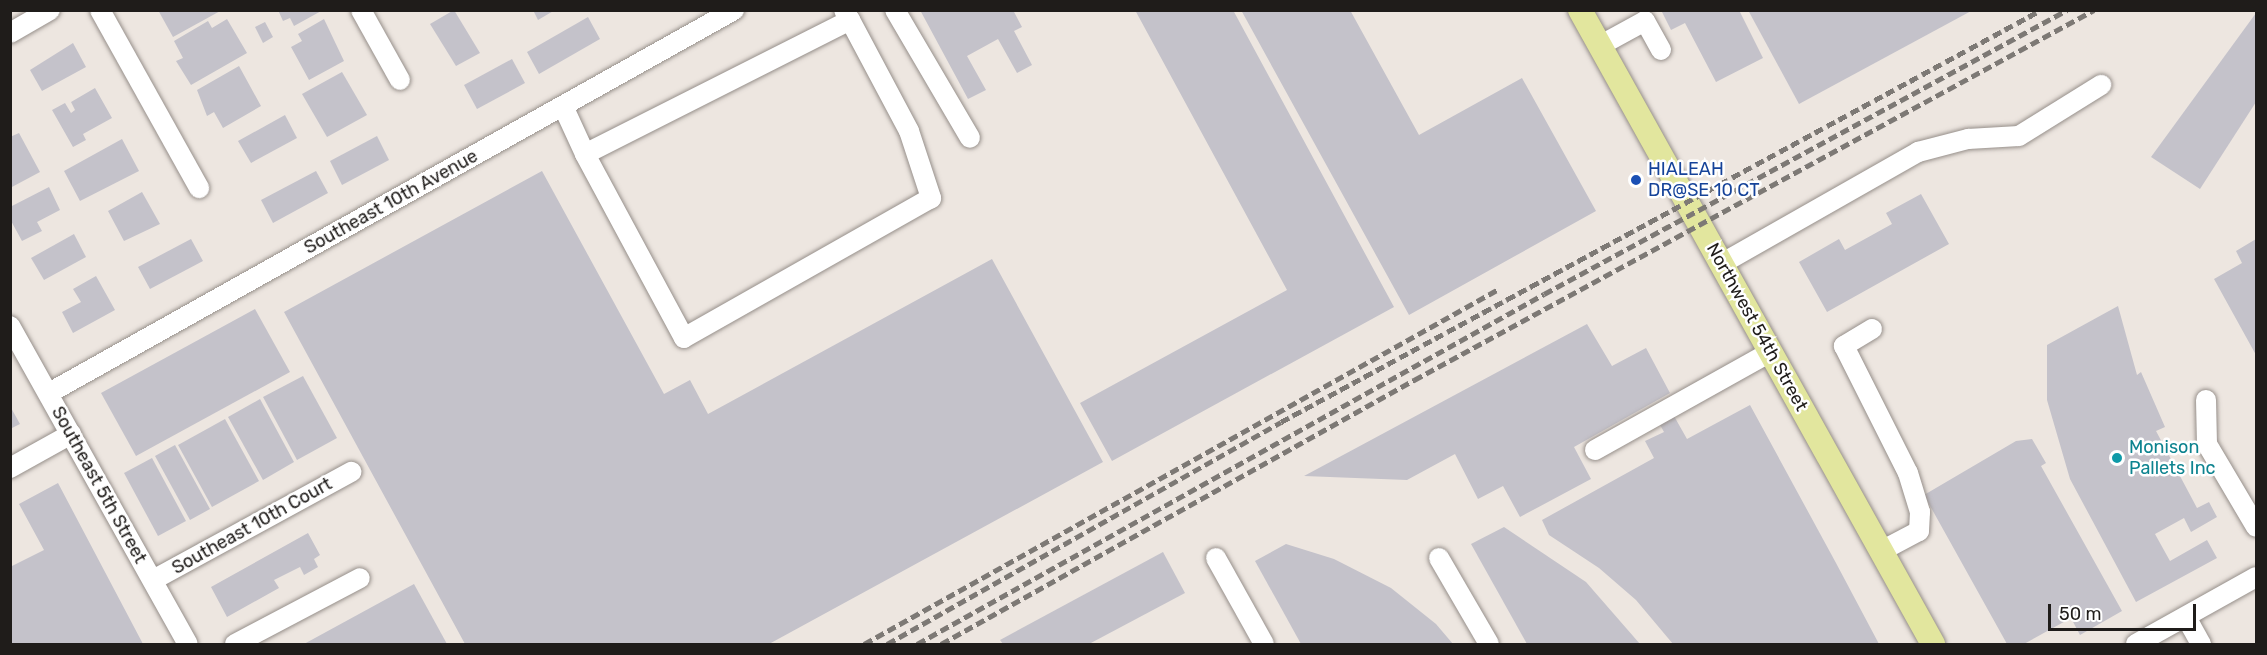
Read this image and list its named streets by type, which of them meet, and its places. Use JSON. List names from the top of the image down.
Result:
{
  "streets": {
    "main road": ["Northwest 54th Street"],
    "street": ["Southeast 10th Avenue", "Southeast 5th Street", "Southeast 10th Court"]
  },
  "crossings": [
    ["Southeast 10th Avenue", "Southeast 5th Street"],
    ["Southeast 5th Street", "Southeast 10th Court"]
  ],
  "places": ["HIALEAH DR@SE 10 CT", "Monison Pallets Inc"],
  "scale_bar": "50 m"
}
